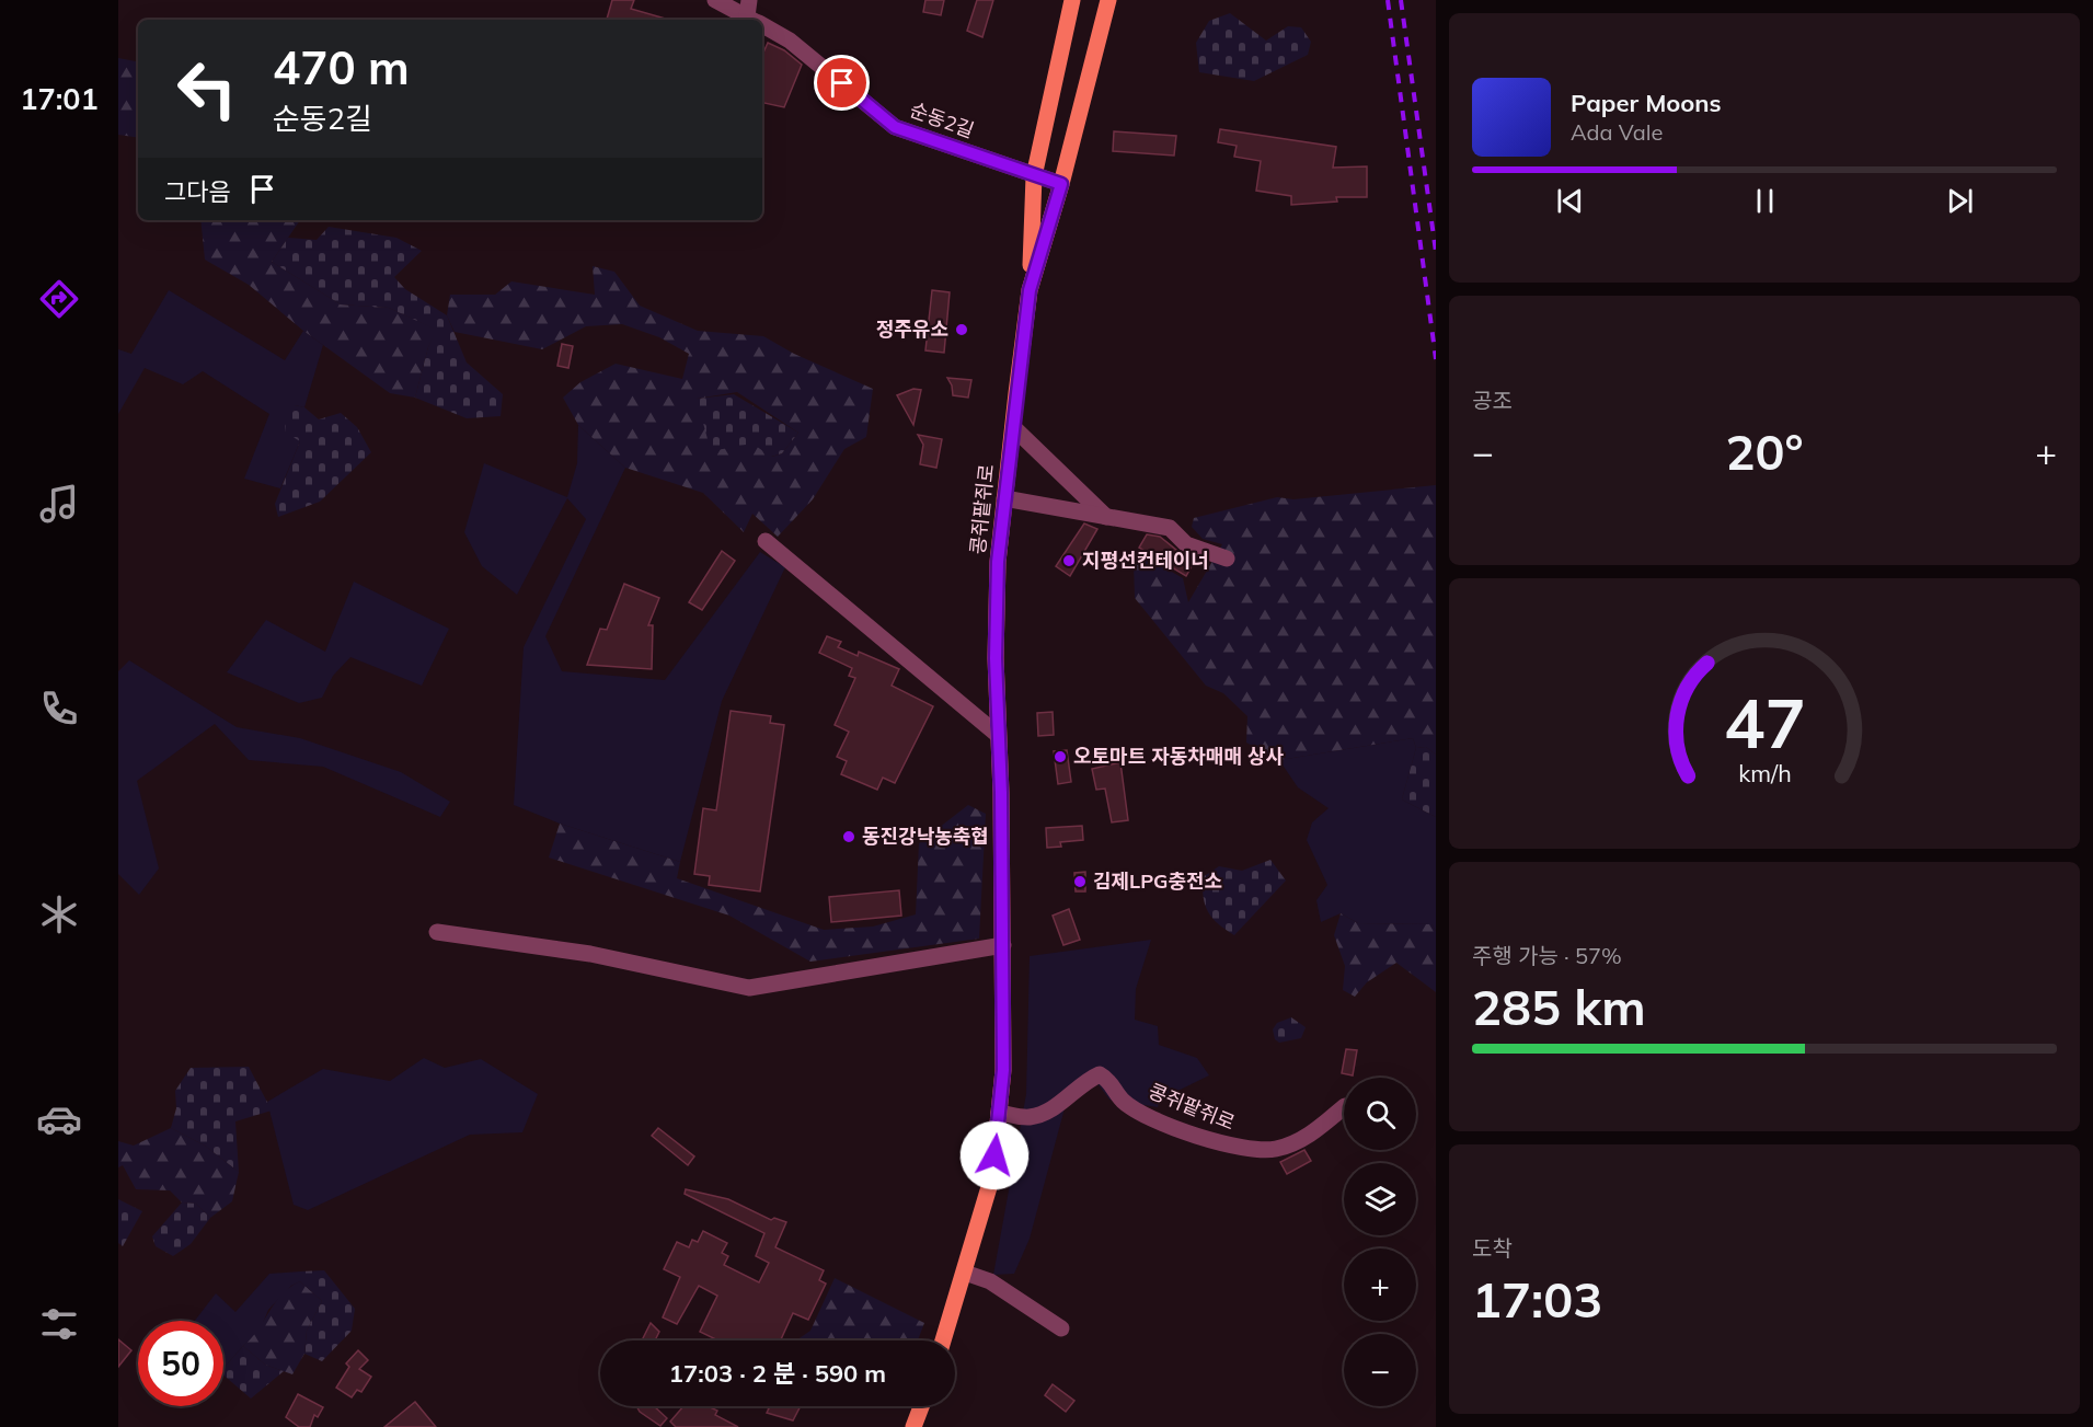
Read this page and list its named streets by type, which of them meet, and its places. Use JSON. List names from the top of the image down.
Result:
{
  "streets": {
    "main road": ["콩쥐팥쥐로"],
    "street": ["순동2길"]
  },
  "crossings": [
    ["순동2길", "콩쥐팥쥐로"]
  ],
  "places": [
    "정주유소",
    "지평선컨테이너",
    "오토마트 자동차매매 상사",
    "동진강낙농축협",
    "김제LPG충전소"
  ],
  "page": {
    "tabs": "17:01",
    "turn": ["470 m", "순동2길"],
    "song": ["Paper Moons", "Ada Vale"],
    "then": "그다음",
    "tile": [
      "공조",
      ["주행 가능 · 57%", "285 km"],
      ["도착", "17:03"]
    ],
    "heat": ["−", "20°", "+"],
    "map_buttons": ["+", "−"],
    "limit": "50",
    "trip": "17:03 · 2 분 · 590 m",
    "gauge": ["47", "km/h"]
  }
}
